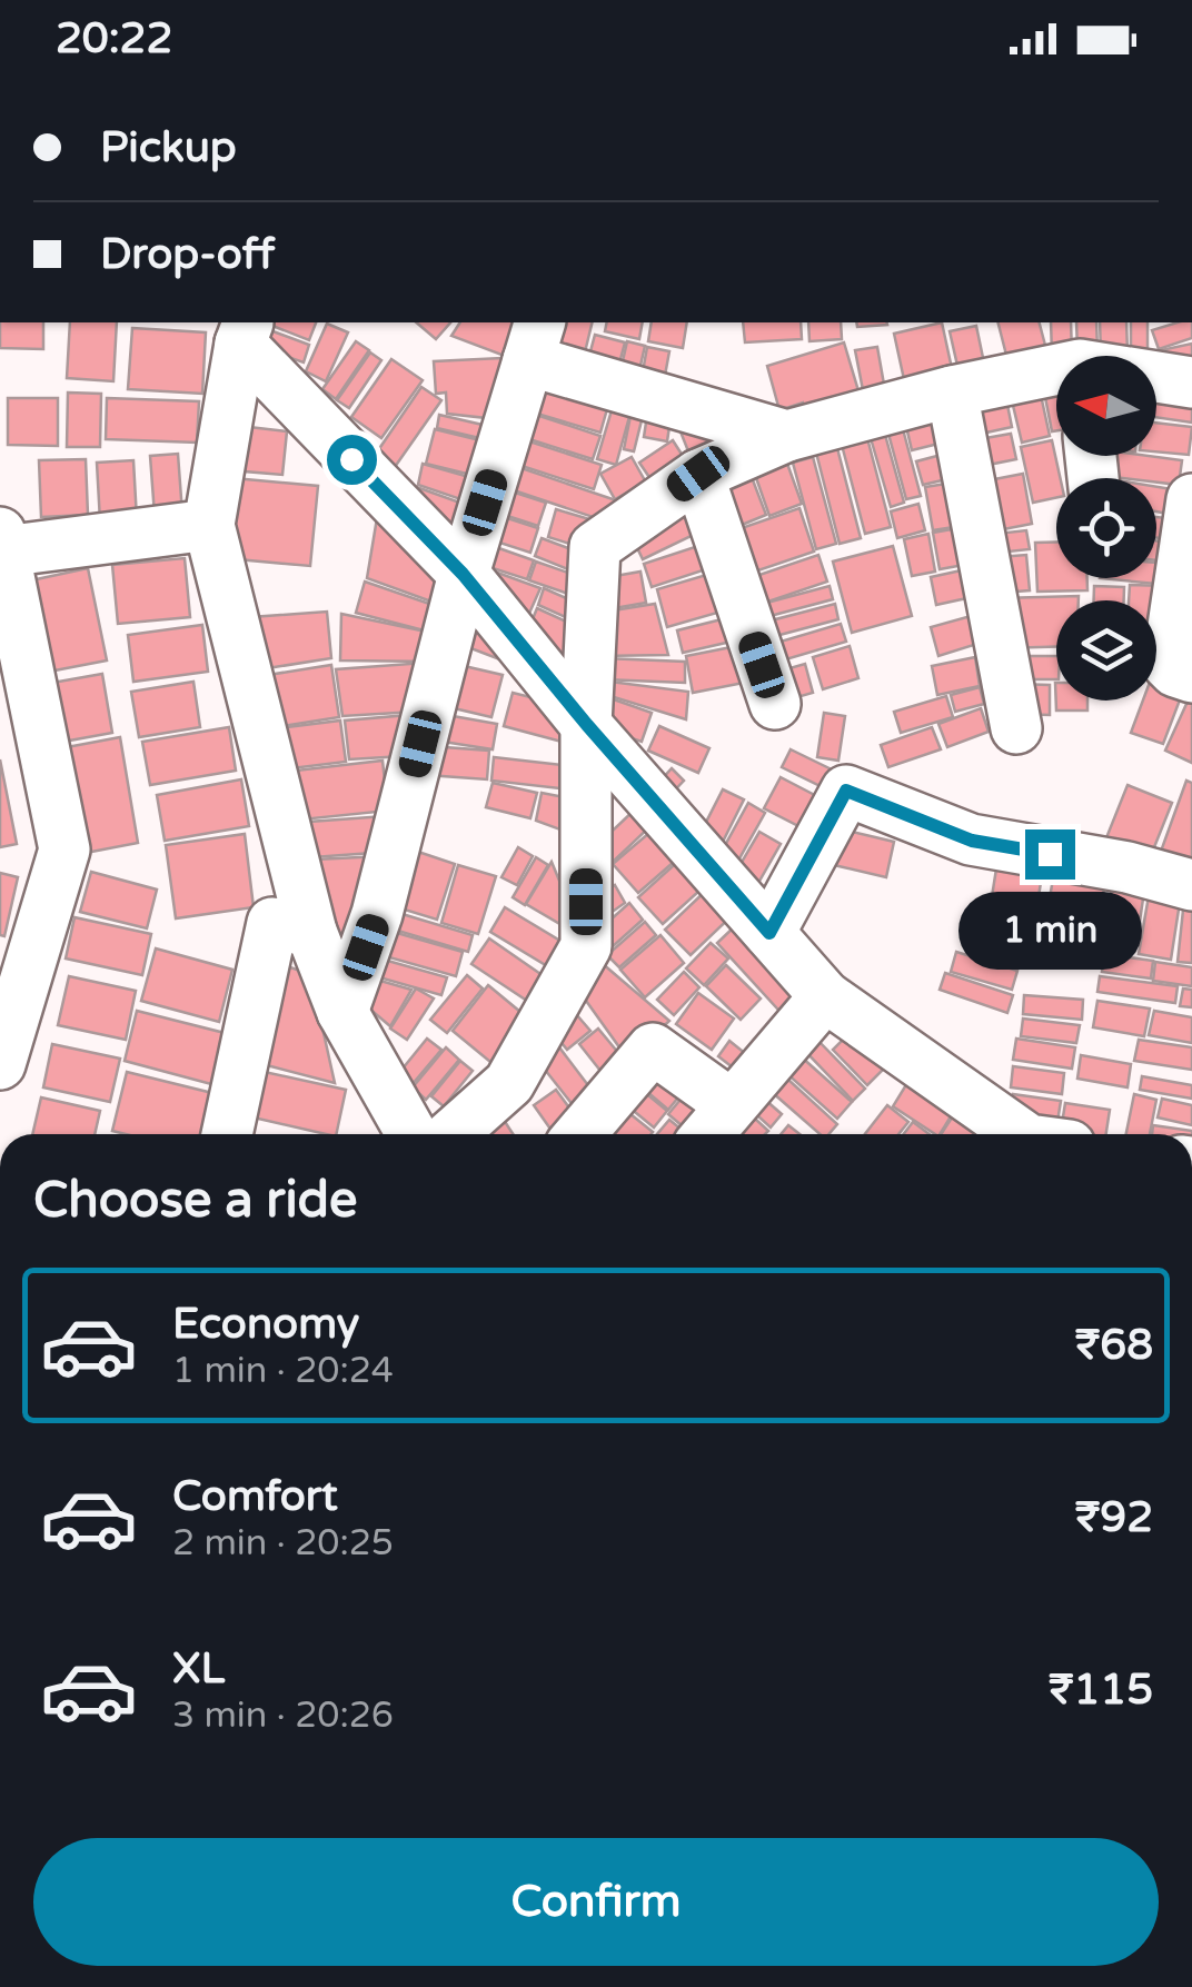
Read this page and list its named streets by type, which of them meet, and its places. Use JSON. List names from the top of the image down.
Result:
{
  "north": "left",
  "page": {
    "status": "20:22",
    "banner": ["Pickup", "Drop-off"],
    "bubble": "1 min",
    "heading": "Choose a ride",
    "list": [
      {
        "name": "Economy",
        "note": "1 min · 20:24",
        "value": "₹68"
      },
      {
        "name": "Comfort",
        "note": "2 min · 20:25",
        "value": "₹92"
      },
      {
        "name": "XL",
        "note": "3 min · 20:26",
        "value": "₹115"
      }
    ],
    "buttons": "Confirm"
  }
}
